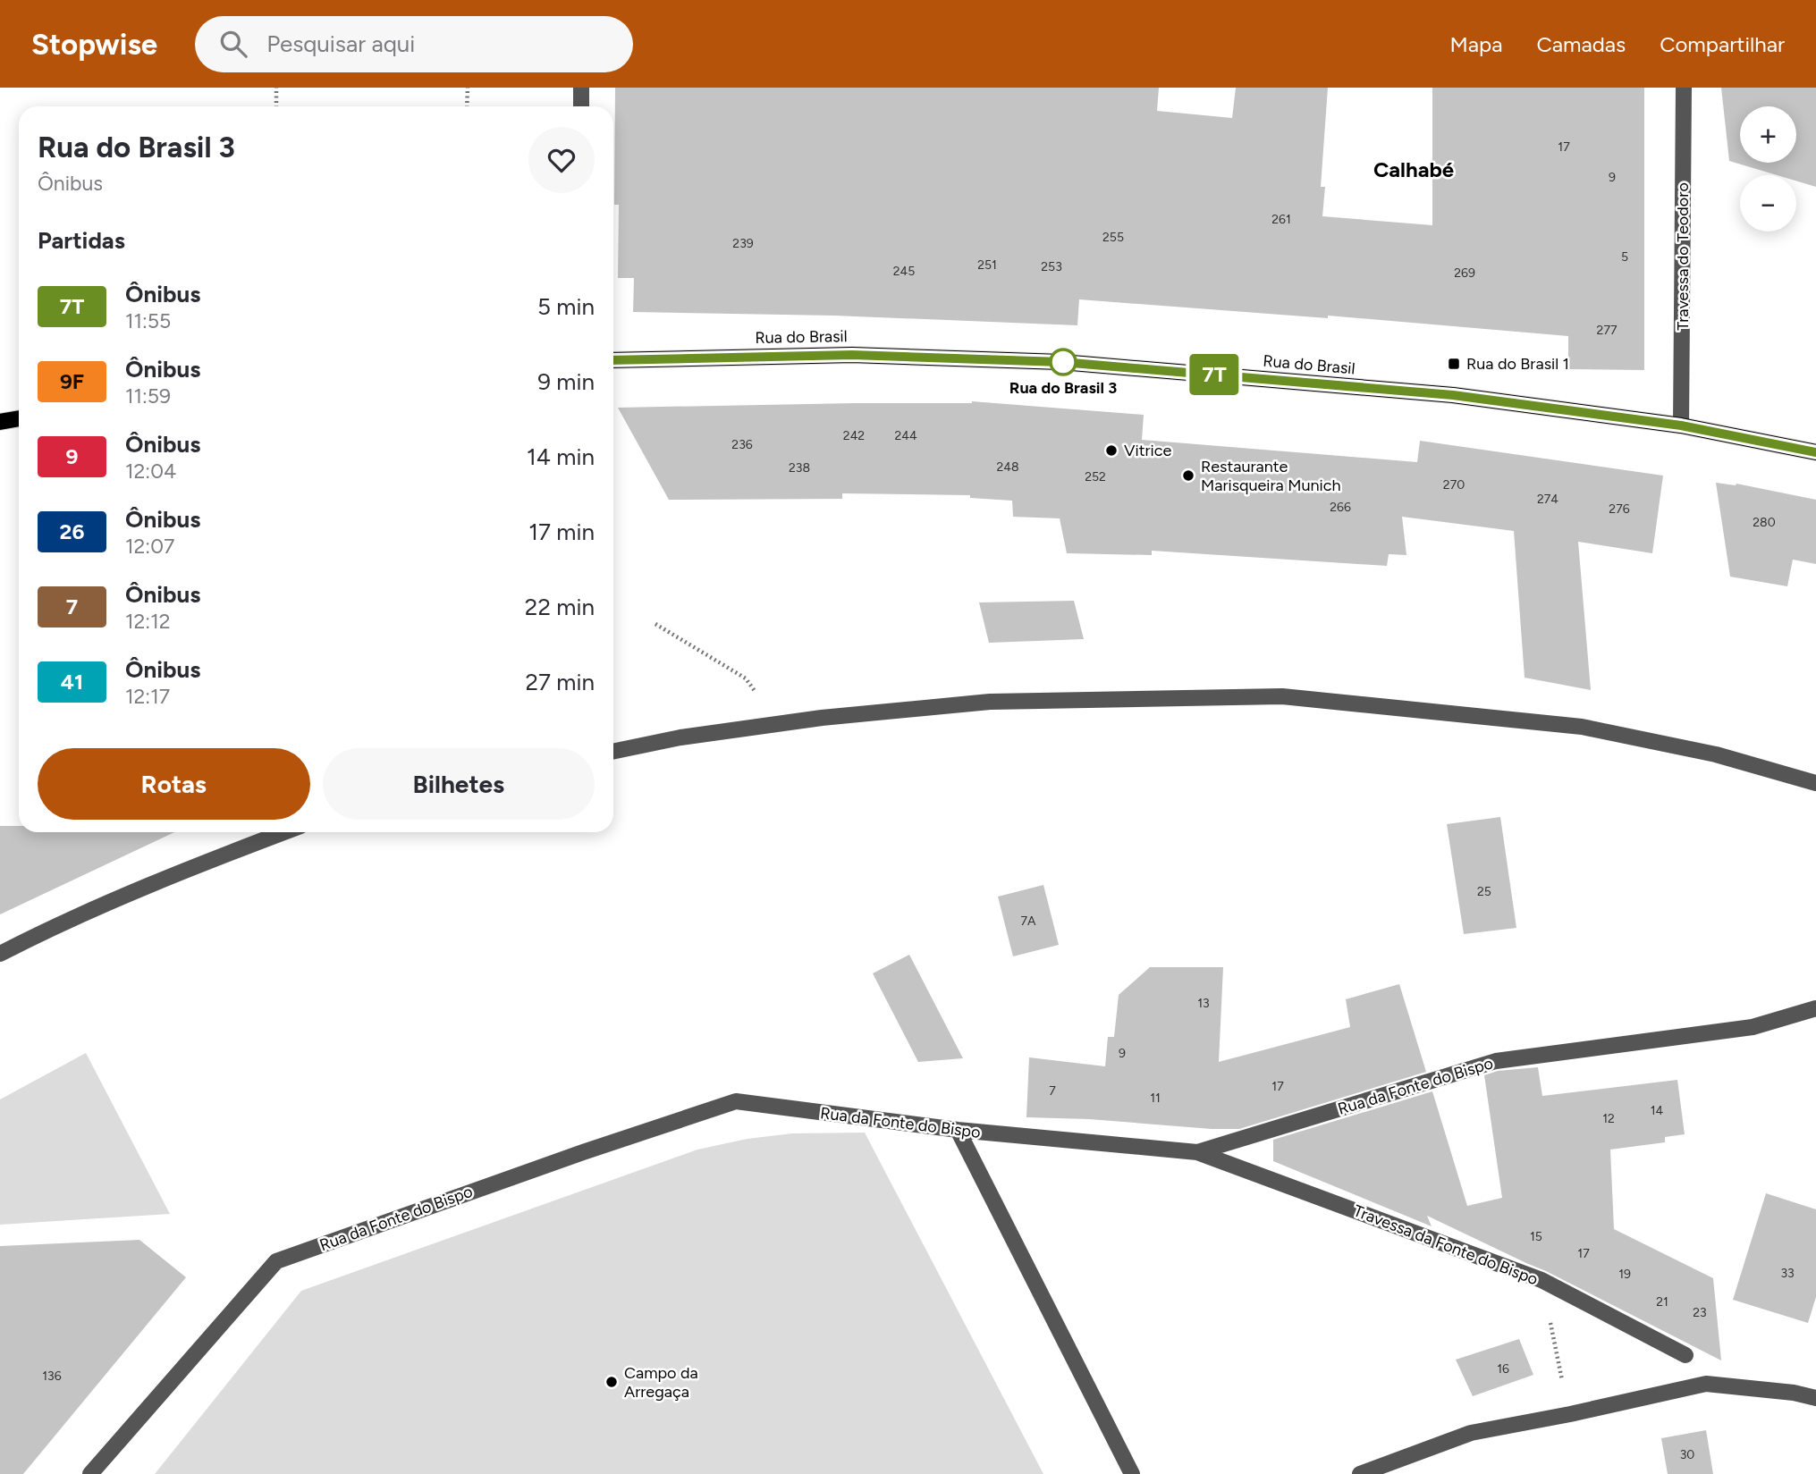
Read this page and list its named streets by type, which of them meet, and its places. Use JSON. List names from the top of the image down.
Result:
{
  "streets": {
    "main road": ["Rua do Brasil"],
    "street": ["Travessa do Teodoro", "Rua da Fonte do Bispo", "Travessa da Fonte do Bispo"]
  },
  "crossings": [
    ["Travessa do Teodoro", "Rua do Brasil"],
    ["Rua da Fonte do Bispo", "Travessa da Fonte do Bispo"]
  ],
  "districts": ["Calhabé"],
  "places": {
    "other": [
      "Rua do Brasil 3",
      "Vitrice",
      "Restaurante Marisqueira Munich",
      "Campo da Arregaça"
    ],
    "transit": ["Rua do Brasil 1"]
  },
  "lines": ["bus line 7T"],
  "house_numbers": [
    "17",
    "9",
    "261",
    "255",
    "239",
    "5",
    "251",
    "253",
    "245",
    "269",
    "277",
    "242",
    "244",
    "236",
    "248",
    "238",
    "252",
    "270",
    "274",
    "266",
    "276",
    "280",
    "25",
    "7A",
    "13",
    "9",
    "17",
    "7",
    "11",
    "14",
    "12",
    "15",
    "17",
    "33",
    "19",
    "21",
    "23",
    "16",
    "136",
    "30"
  ],
  "page": {
    "header": "Stopwise",
    "search": "Pesquisar aqui",
    "nav": ["Mapa", "Camadas", "Compartilhar"],
    "on_map": "7T",
    "map_buttons": ["+", "−"],
    "heading": [
      ["Rua do Brasil 3", "Ônibus"],
      "Partidas"
    ],
    "list": [
      {
        "mark": "7T",
        "name": "Ônibus",
        "note": "11:55",
        "value": "5 min"
      },
      {
        "mark": "9F",
        "name": "Ônibus",
        "note": "11:59",
        "value": "9 min"
      },
      {
        "mark": "9",
        "name": "Ônibus",
        "note": "12:04",
        "value": "14 min"
      },
      {
        "mark": "26",
        "name": "Ônibus",
        "note": "12:07",
        "value": "17 min"
      },
      {
        "mark": "7",
        "name": "Ônibus",
        "note": "12:12",
        "value": "22 min"
      },
      {
        "mark": "41",
        "name": "Ônibus",
        "note": "12:17",
        "value": "27 min"
      }
    ],
    "buttons": ["Rotas", "Bilhetes"]
  }
}
